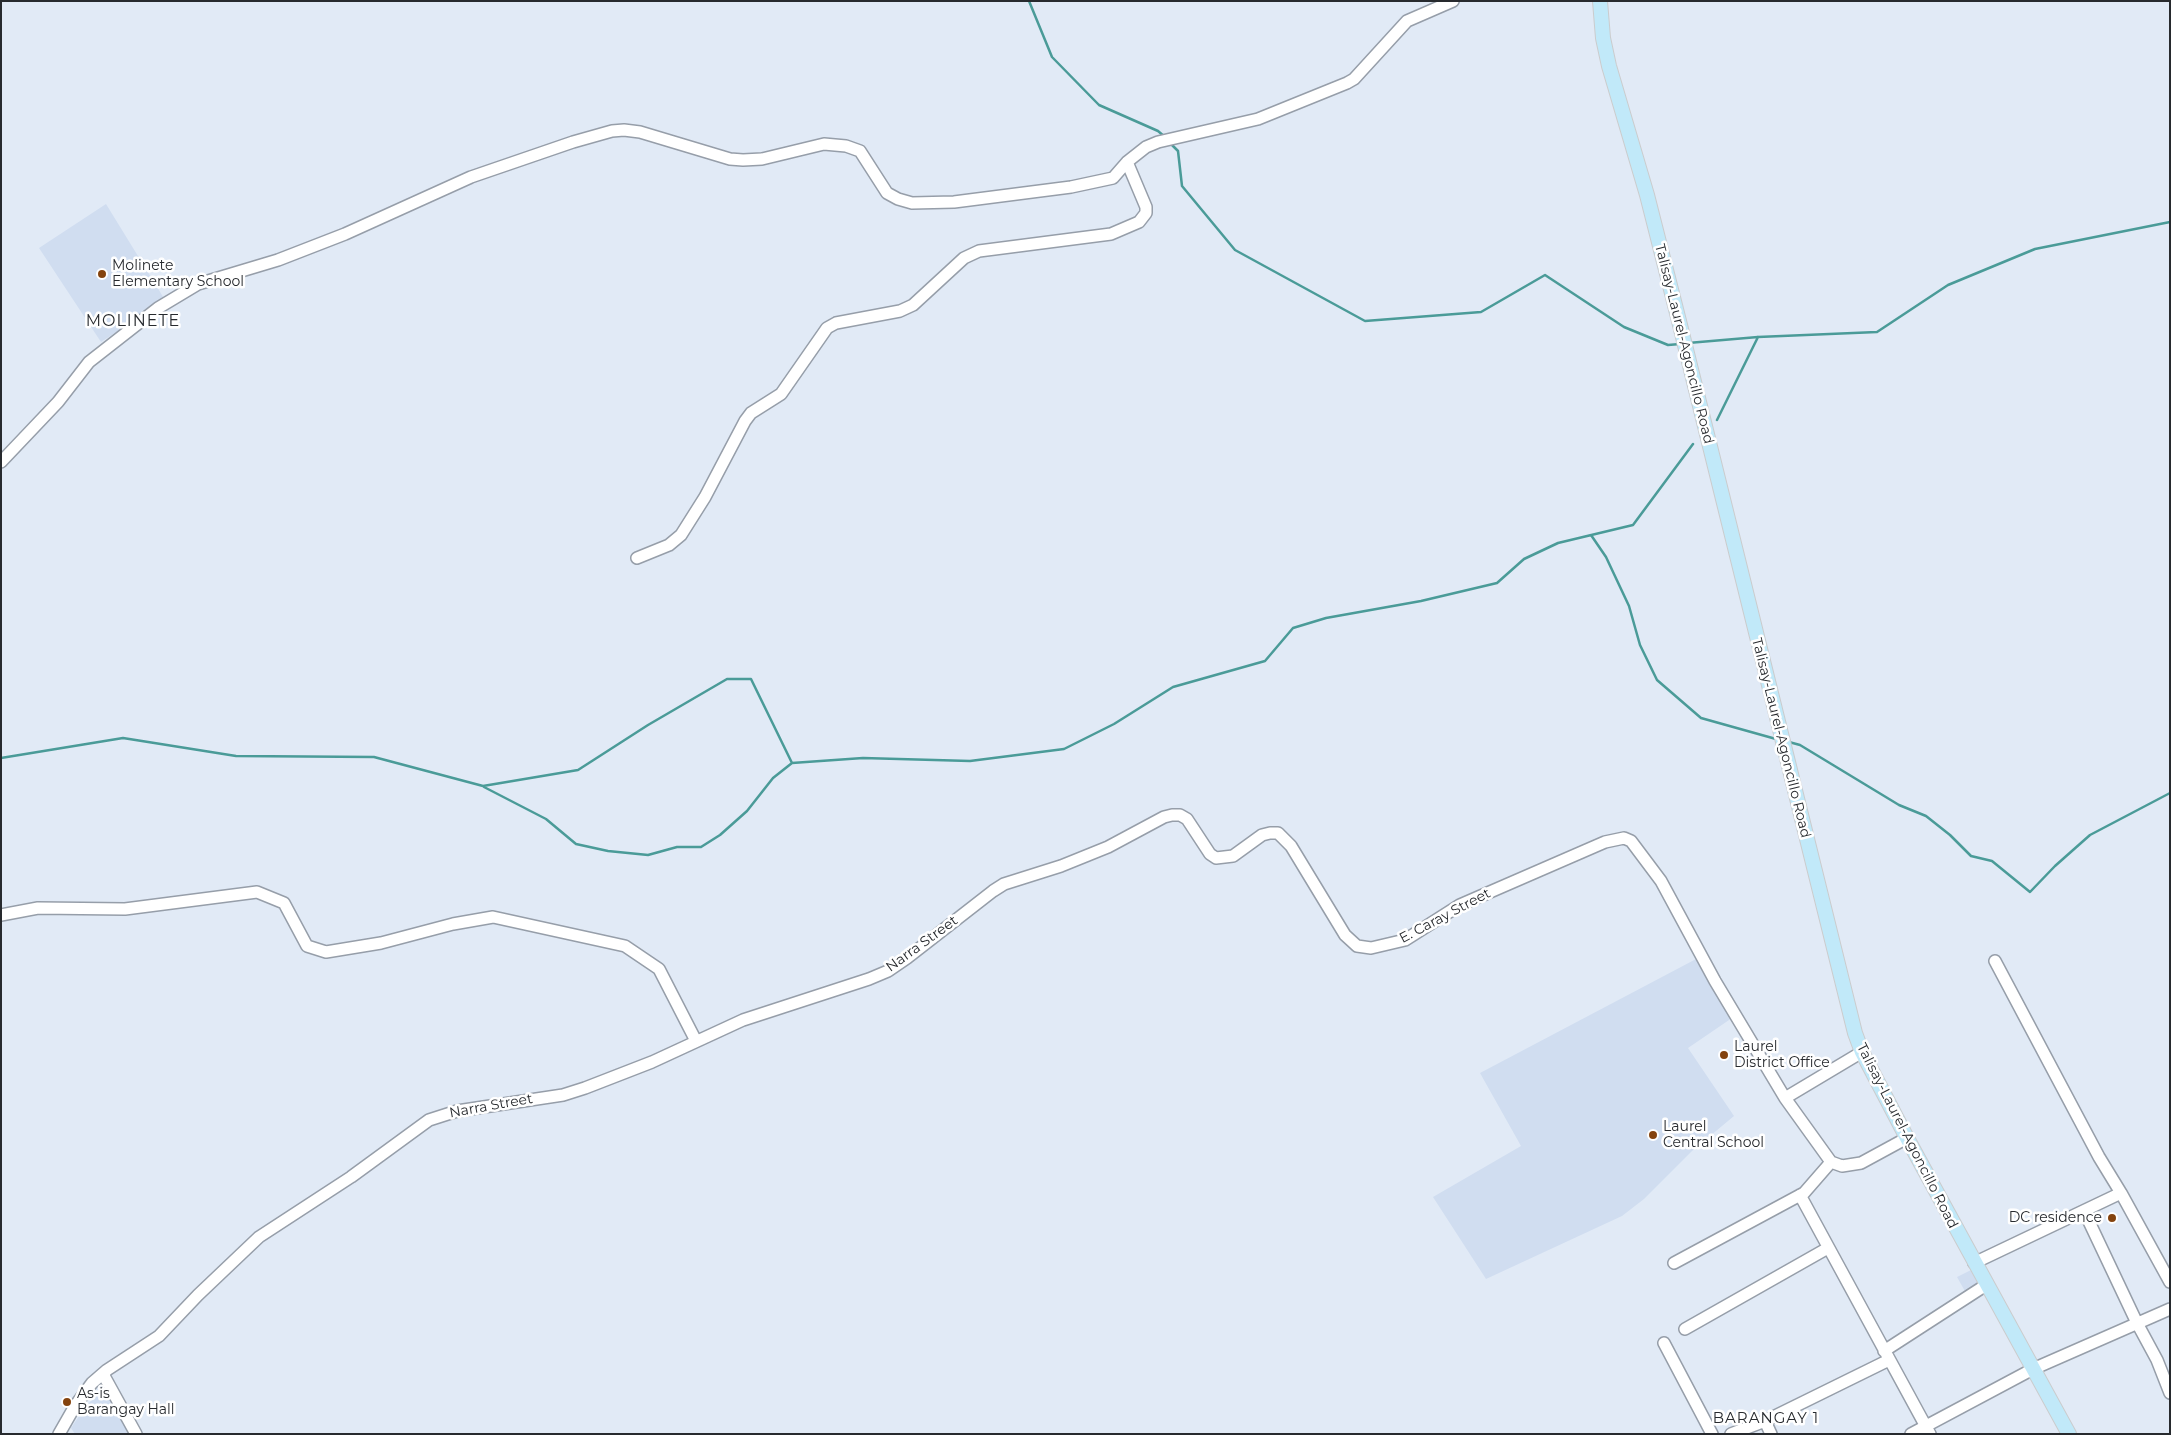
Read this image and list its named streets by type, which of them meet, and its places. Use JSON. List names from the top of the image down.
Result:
{
  "streets": {
    "main road": ["Talisay-Laurel-Agoncillo Road"],
    "street": ["E. Caray Street", "Narra Street"]
  },
  "crossings": [
    ["E. Caray Street", "Narra Street"]
  ],
  "districts": ["MOLINETE", "BARANGAY 1"],
  "places": [
    "Molinete Elementary School",
    "Laurel District Office",
    "Laurel Central School",
    "DC residence",
    "As-is Barangay Hall"
  ]
}
